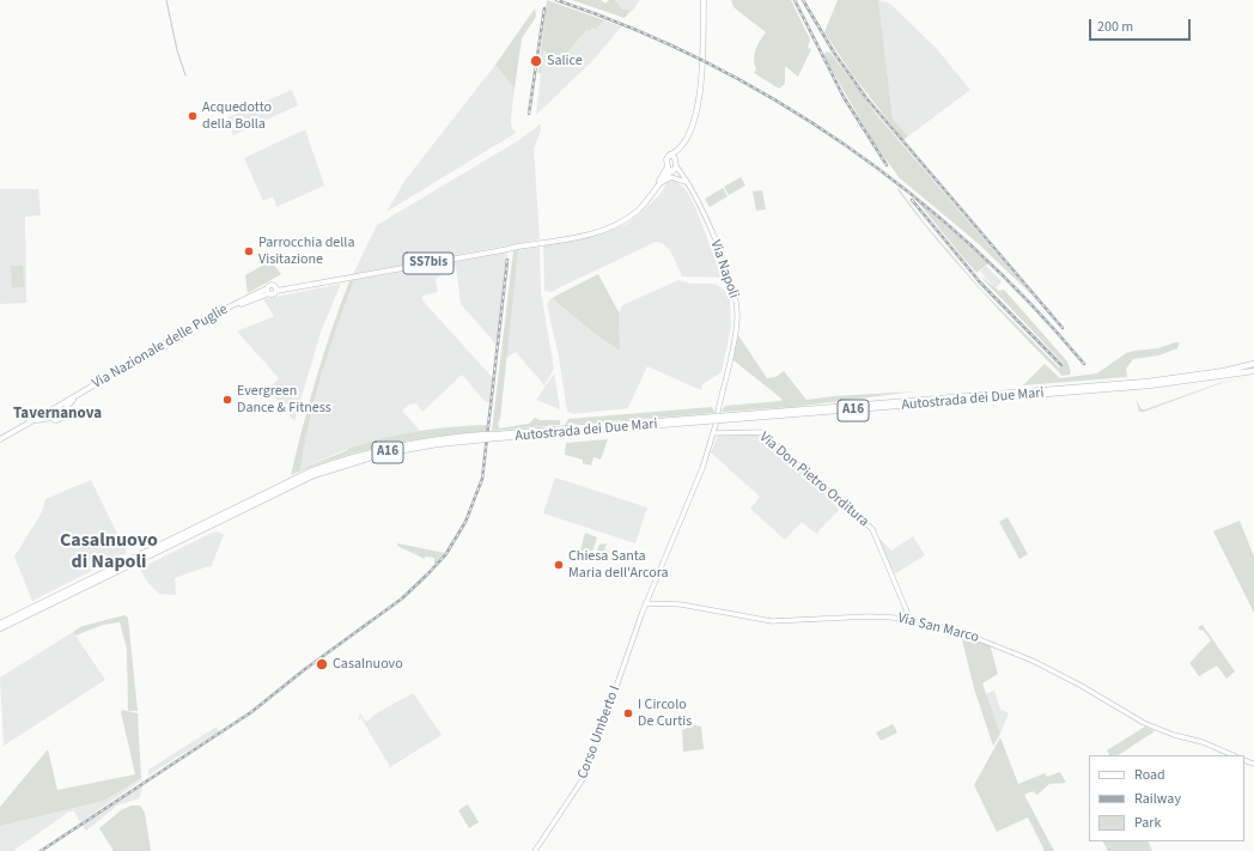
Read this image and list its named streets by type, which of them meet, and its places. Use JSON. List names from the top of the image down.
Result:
{
  "streets": {
    "highway": ["Autostrada dei Due Mari", "A16"],
    "main road": [
      "SS7bis",
      "Via Napoli",
      "Via Nazionale delle Puglie",
      "Via Don Pietro Orditura",
      "Via San Marco",
      "Corso Umberto I"
    ]
  },
  "crossings": [
    ["SS7bis", "Via Napoli"],
    ["SS7bis", "Via Nazionale delle Puglie"],
    ["Via Don Pietro Orditura", "Via San Marco"],
    ["Via San Marco", "Corso Umberto I"]
  ],
  "districts": ["Tavernanova", "Casalnuovo di Napoli"],
  "places": [
    "Salice",
    "Acquedotto della Bolla",
    "Parrocchia della Visitazione",
    "Evergreen Dance & Fitness",
    "Chiesa Santa Maria dell'Arcora",
    "Casalnuovo",
    "I Circolo De Curtis"
  ],
  "legend": ["Road", "Railway", "Park"],
  "scale_bar": "200 m"
}
